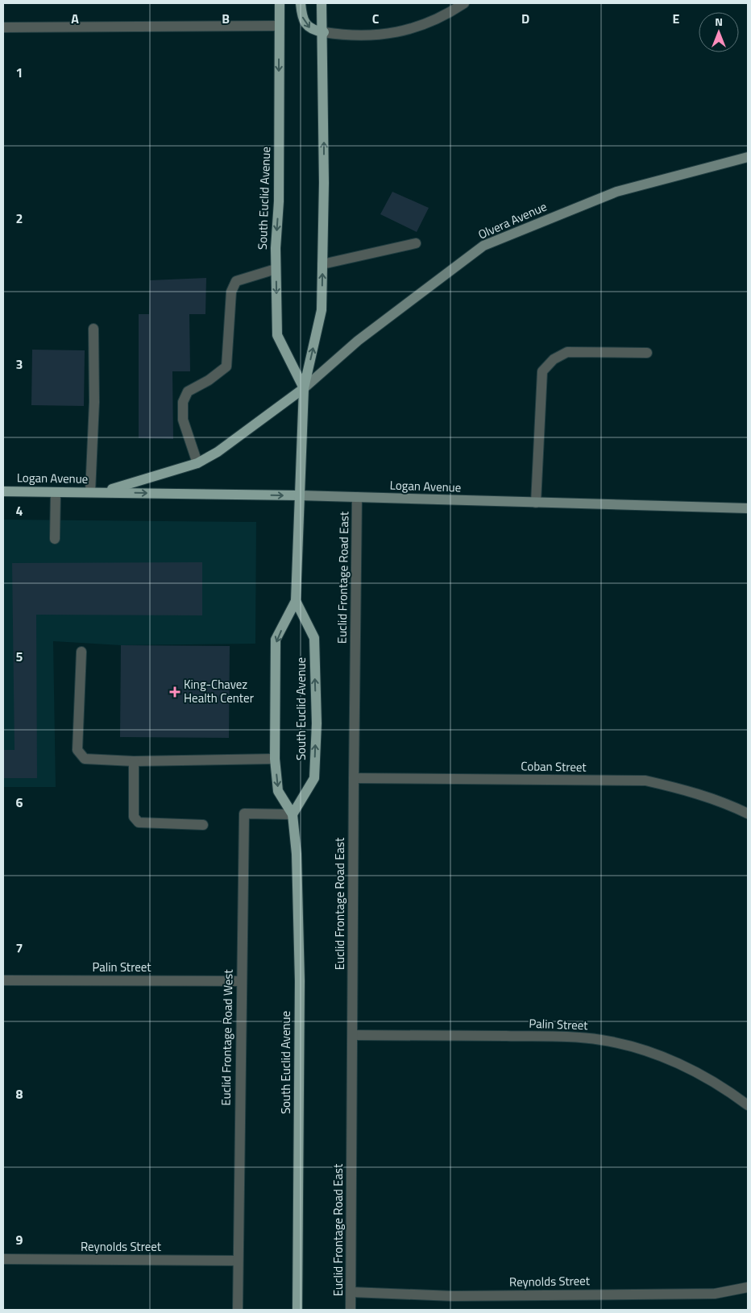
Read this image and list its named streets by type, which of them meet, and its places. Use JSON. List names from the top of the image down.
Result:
{
  "streets": {
    "main road": ["South Euclid Avenue", "Logan Avenue"],
    "street": [
      "Olvera Avenue",
      "Euclid Frontage Road East",
      "Coban Street",
      "Palin Street",
      "Euclid Frontage Road West",
      "Reynolds Street"
    ]
  },
  "crossings": [
    ["South Euclid Avenue", "Olvera Avenue"],
    ["South Euclid Avenue", "Logan Avenue"],
    ["South Euclid Avenue", "Euclid Frontage Road West"],
    ["Olvera Avenue", "Logan Avenue"],
    ["Logan Avenue", "Euclid Frontage Road East"],
    ["Euclid Frontage Road East", "Coban Street"],
    ["Euclid Frontage Road East", "Palin Street"],
    ["Euclid Frontage Road East", "Reynolds Street"],
    ["Palin Street", "Euclid Frontage Road West"],
    ["Euclid Frontage Road West", "Reynolds Street"]
  ],
  "places": {
    "health": ["King-Chavez Health Center"]
  },
  "north": "top",
  "grid": {
    "columns": [
      "A",
      "B",
      "C",
      "D",
      "E"
    ],
    "rows": [
      "1",
      "2",
      "3",
      "4",
      "5",
      "6",
      "7",
      "8",
      "9"
    ]
  }
}
